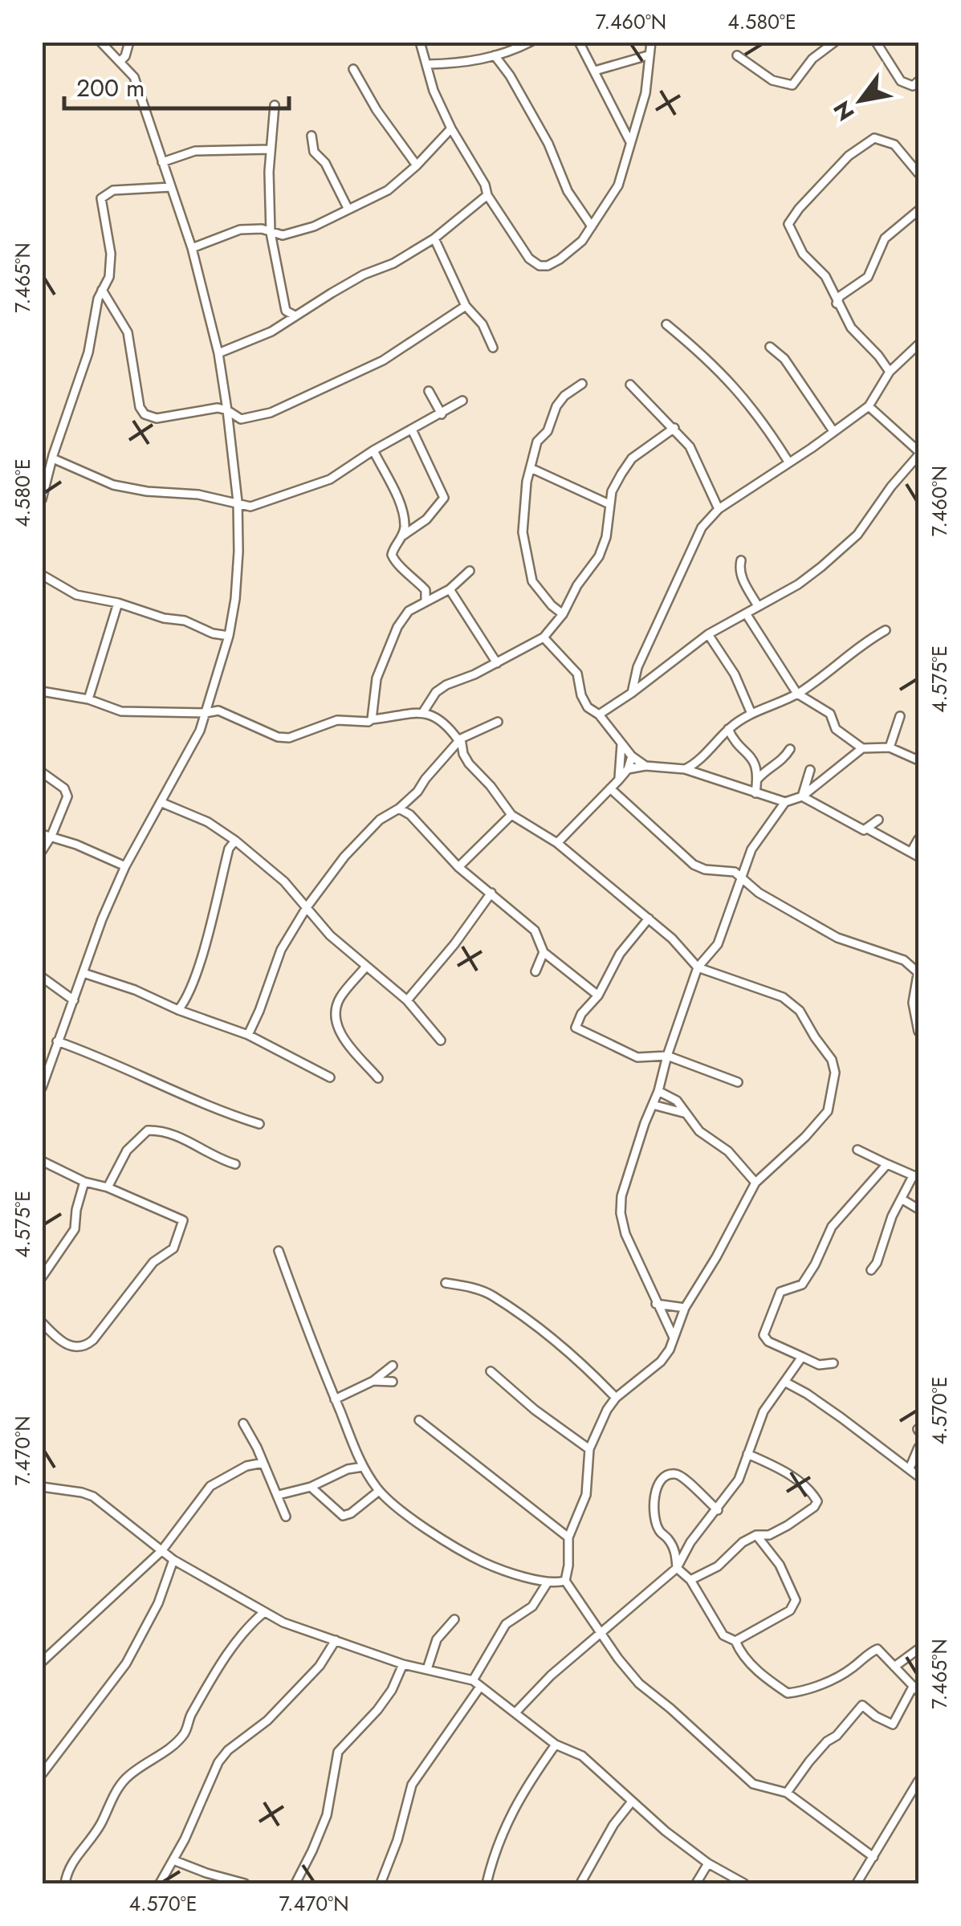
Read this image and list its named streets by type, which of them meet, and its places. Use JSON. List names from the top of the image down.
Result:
{
  "scale_bar": "200 m",
  "north": "bottom left",
  "coordinates": [
    "7.460°N",
    "4.580°E",
    "7.465°N",
    "4.575°E",
    "4.570°E",
    "7.470°N"
  ]
}
